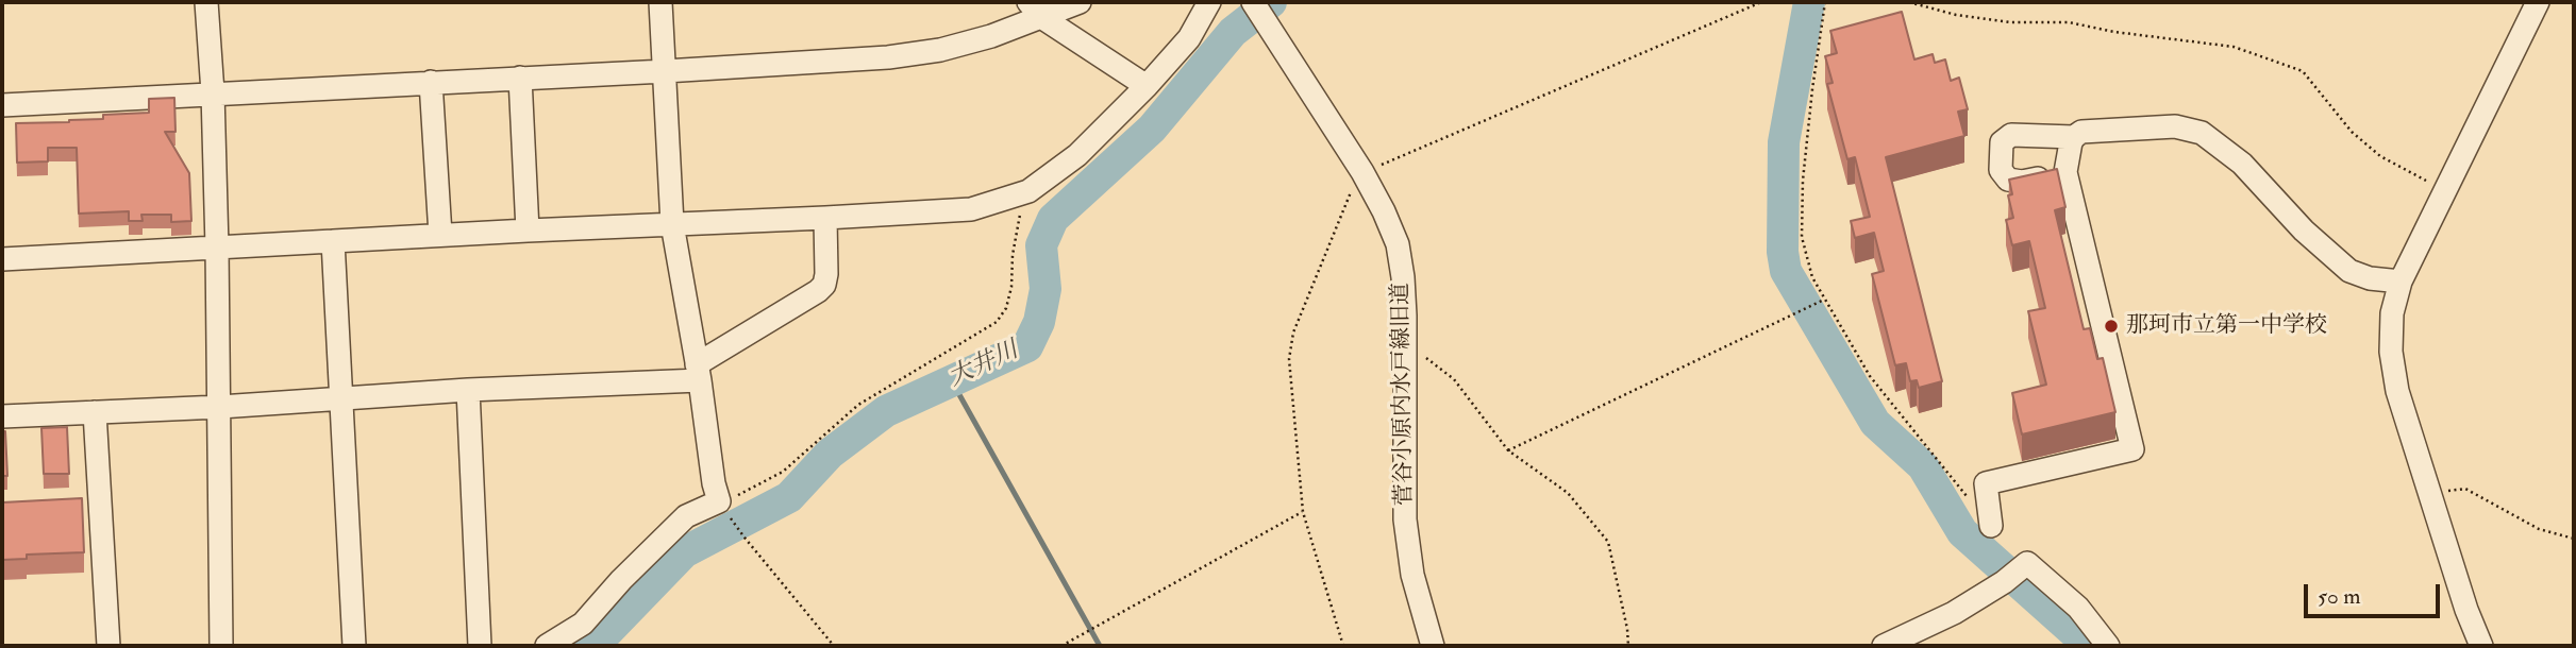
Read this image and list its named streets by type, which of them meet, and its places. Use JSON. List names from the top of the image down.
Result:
{
  "streets": {
    "street": ["菅谷小原内水戸線旧道"]
  },
  "water": ["大井川"],
  "places": ["那珂市立第一中学校"],
  "scale_bar": "50 m"
}
